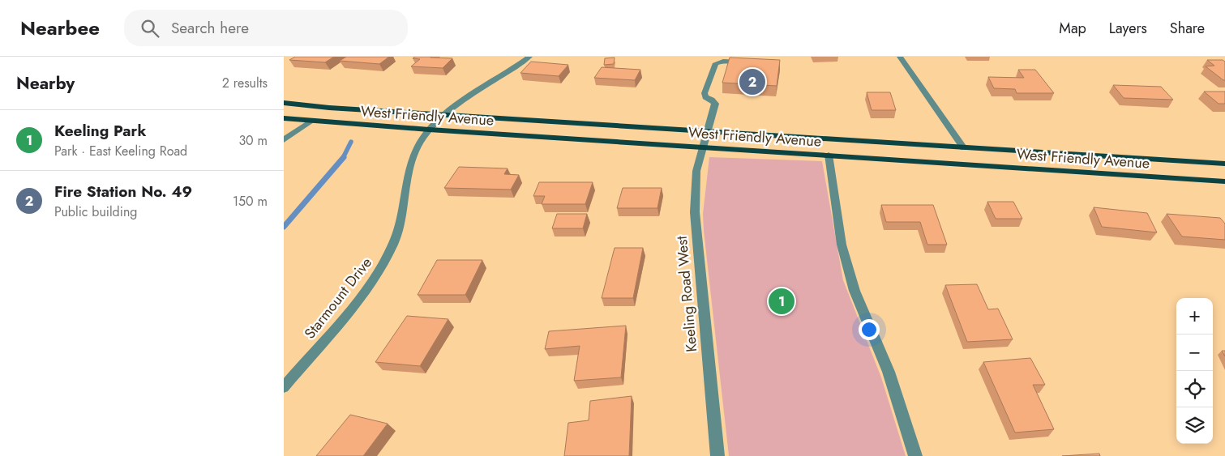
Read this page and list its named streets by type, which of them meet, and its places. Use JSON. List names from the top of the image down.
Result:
{
  "streets": {
    "main road": ["West Friendly Avenue"],
    "street": ["Keeling Road West", "Starmount Drive"]
  },
  "crossings": [
    ["West Friendly Avenue", "Keeling Road West"],
    ["West Friendly Avenue", "Starmount Drive"]
  ],
  "page": {
    "header": "Nearbee",
    "search": "Search here",
    "nav": ["Map", "Layers", "Share"],
    "heading": ["Nearby", "2 results"],
    "pins": ["2", "1"],
    "list": [
      {
        "mark": "1",
        "name": "Keeling Park",
        "note": "Park · East Keeling Road",
        "value": "30 m"
      },
      {
        "mark": "2",
        "name": "Fire Station No. 49",
        "note": "Public building",
        "value": "150 m"
      }
    ],
    "map_buttons": ["+", "−"]
  }
}
